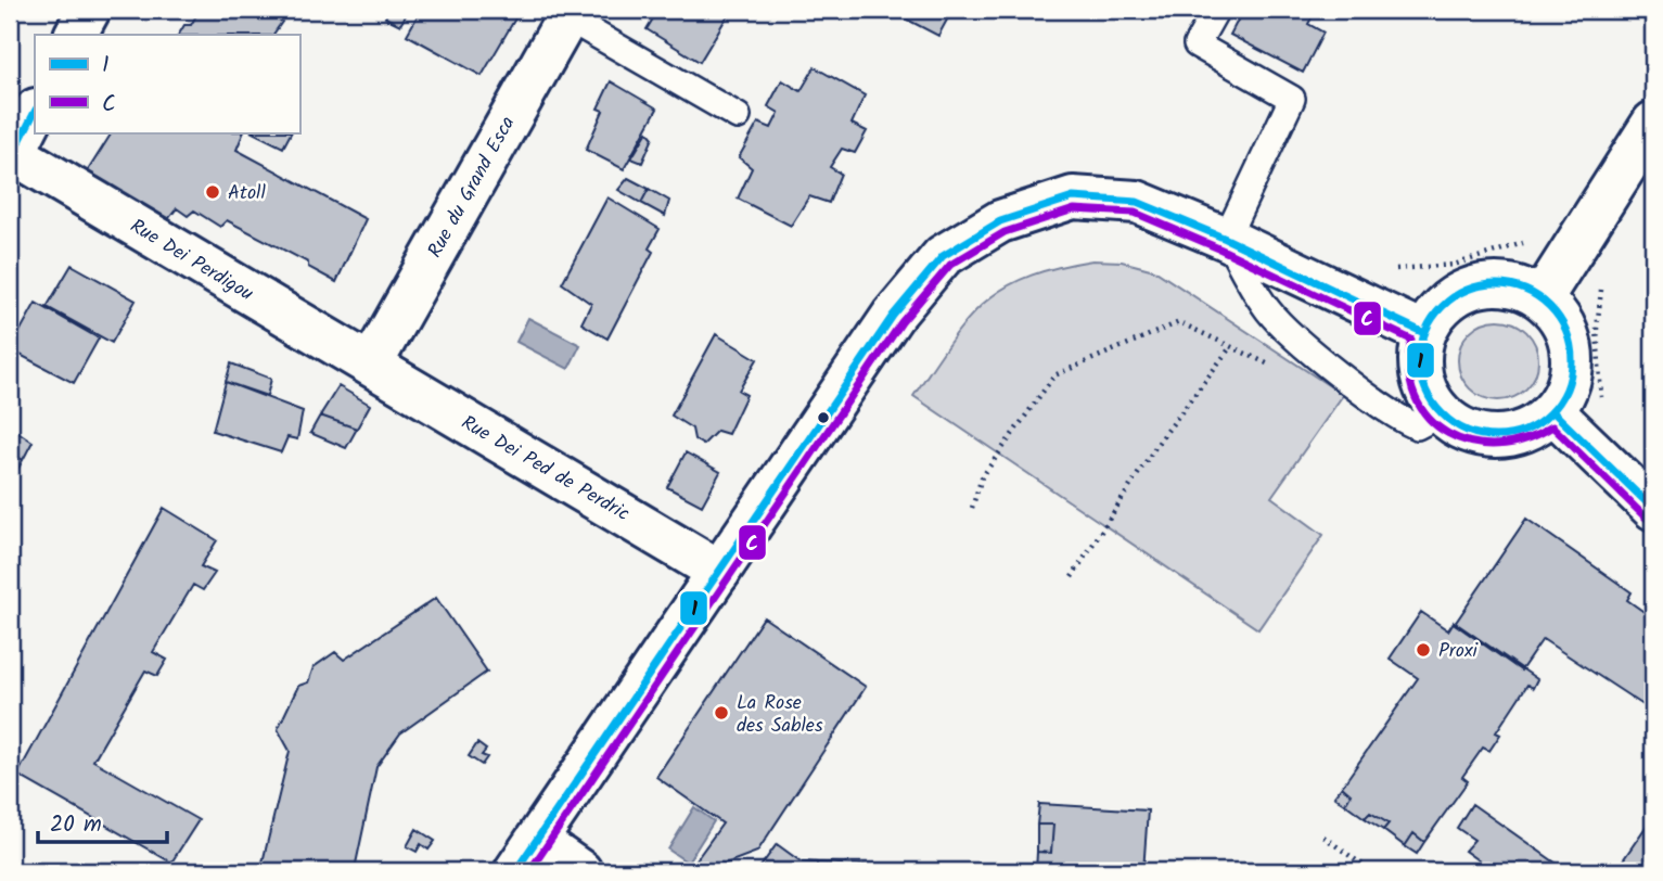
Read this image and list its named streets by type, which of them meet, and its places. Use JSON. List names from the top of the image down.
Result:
{
  "streets": {
    "street": ["Rue du Grand Esca", "Rue Dei Perdigou", "Rue Dei Ped de Perdric"]
  },
  "crossings": [
    ["Rue du Grand Esca", "Rue Dei Perdigou"],
    ["Rue du Grand Esca", "Rue Dei Ped de Perdric"],
    ["Rue Dei Perdigou", "Rue Dei Ped de Perdric"]
  ],
  "places": ["Atoll", "Proxi", "La Rose des Sables"],
  "lines": ["transit line 1", "transit line C"],
  "legend": ["1", "C"],
  "scale_bar": "20 m"
}
